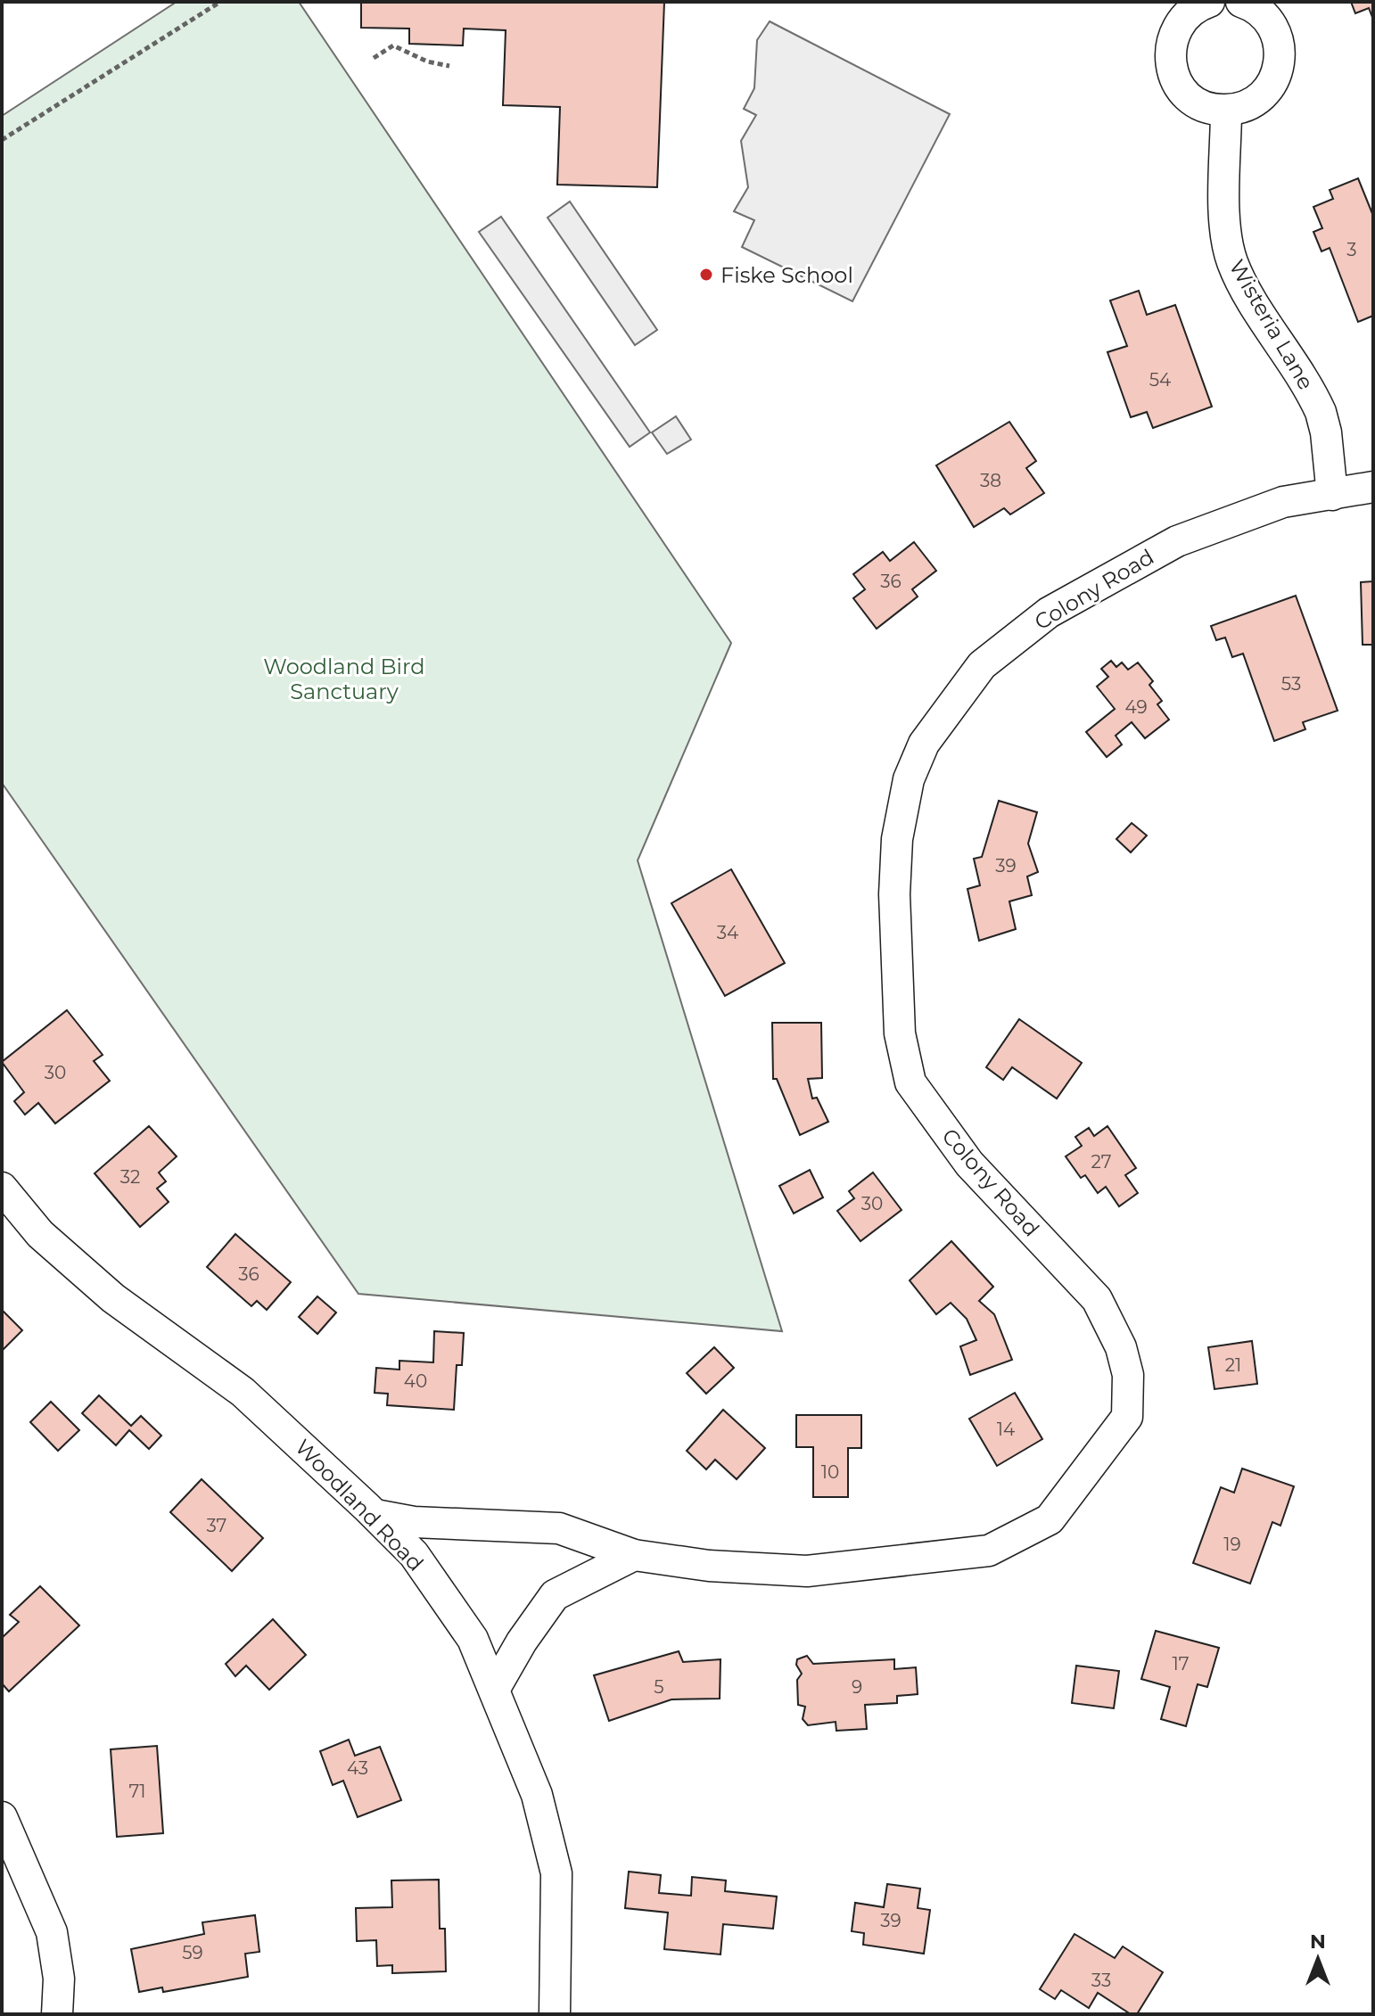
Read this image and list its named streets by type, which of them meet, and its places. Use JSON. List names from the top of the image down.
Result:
{
  "streets": {
    "street": ["Wisteria Lane", "Colony Road", "Woodland Road"]
  },
  "crossings": [
    ["Wisteria Lane", "Colony Road"],
    ["Colony Road", "Woodland Road"]
  ],
  "parks": ["Woodland Bird Sanctuary"],
  "places": ["Fiske School"],
  "house_numbers": [
    "3",
    "54",
    "38",
    "36",
    "53",
    "49",
    "39",
    "34",
    "30",
    "27",
    "32",
    "30",
    "36",
    "21",
    "40",
    "14",
    "10",
    "37",
    "19",
    "17",
    "5",
    "9",
    "43",
    "71",
    "39",
    "59",
    "33"
  ],
  "north": "top"
}
